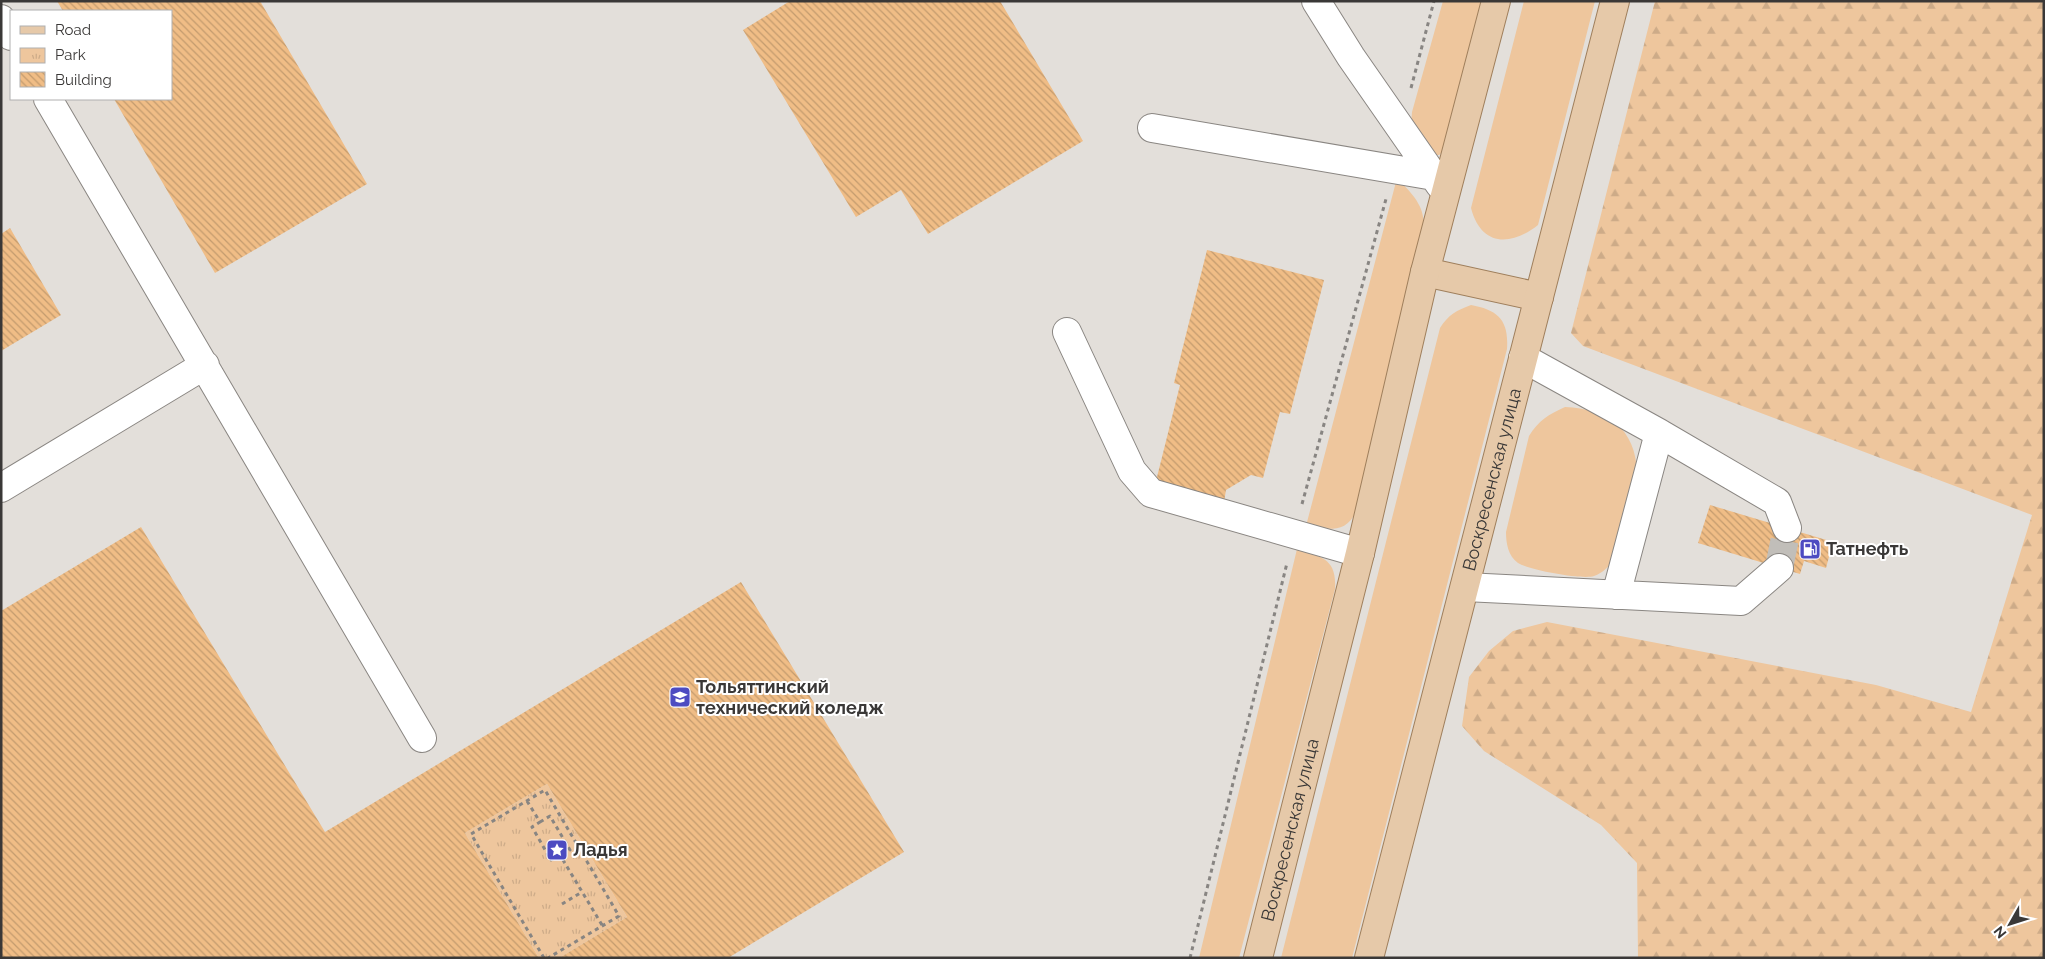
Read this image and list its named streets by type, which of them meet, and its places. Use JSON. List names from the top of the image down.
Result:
{
  "streets": {
    "main road": ["Воскресенская улица"]
  },
  "places": {
    "fuel station": ["Татнефть"],
    "school or university": ["Тольяттинский технический коледж"],
    "place": ["Ладья"]
  },
  "legend": ["Road", "Park", "Building"],
  "north": "bottom left"
}
